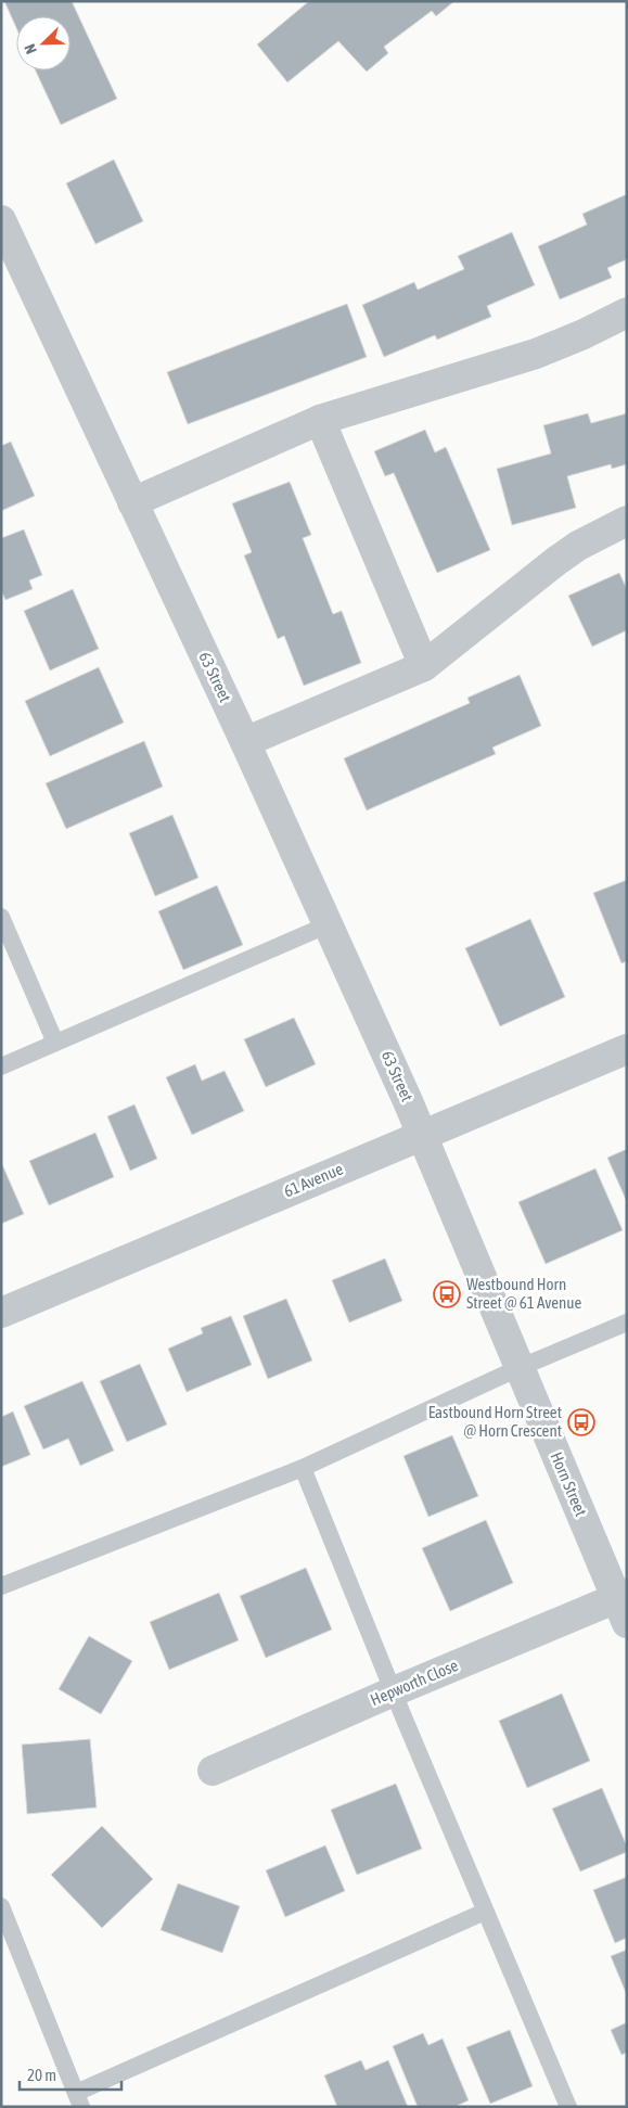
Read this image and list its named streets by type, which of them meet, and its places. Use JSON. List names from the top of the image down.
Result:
{
  "streets": {
    "street": [
      "63 Street",
      "61 Avenue",
      "Horn Street",
      "Hepworth Close"
    ]
  },
  "crossings": [
    ["63 Street", "61 Avenue"],
    ["63 Street", "Horn Street"],
    ["61 Avenue", "Horn Street"],
    ["Horn Street", "Hepworth Close"]
  ],
  "places": {
    "bus stop": ["Westbound Horn Street @ 61 Avenue", "Eastbound Horn Street @ Horn Crescent"]
  },
  "scale_bar": "20 m",
  "north": "bottom left"
}
